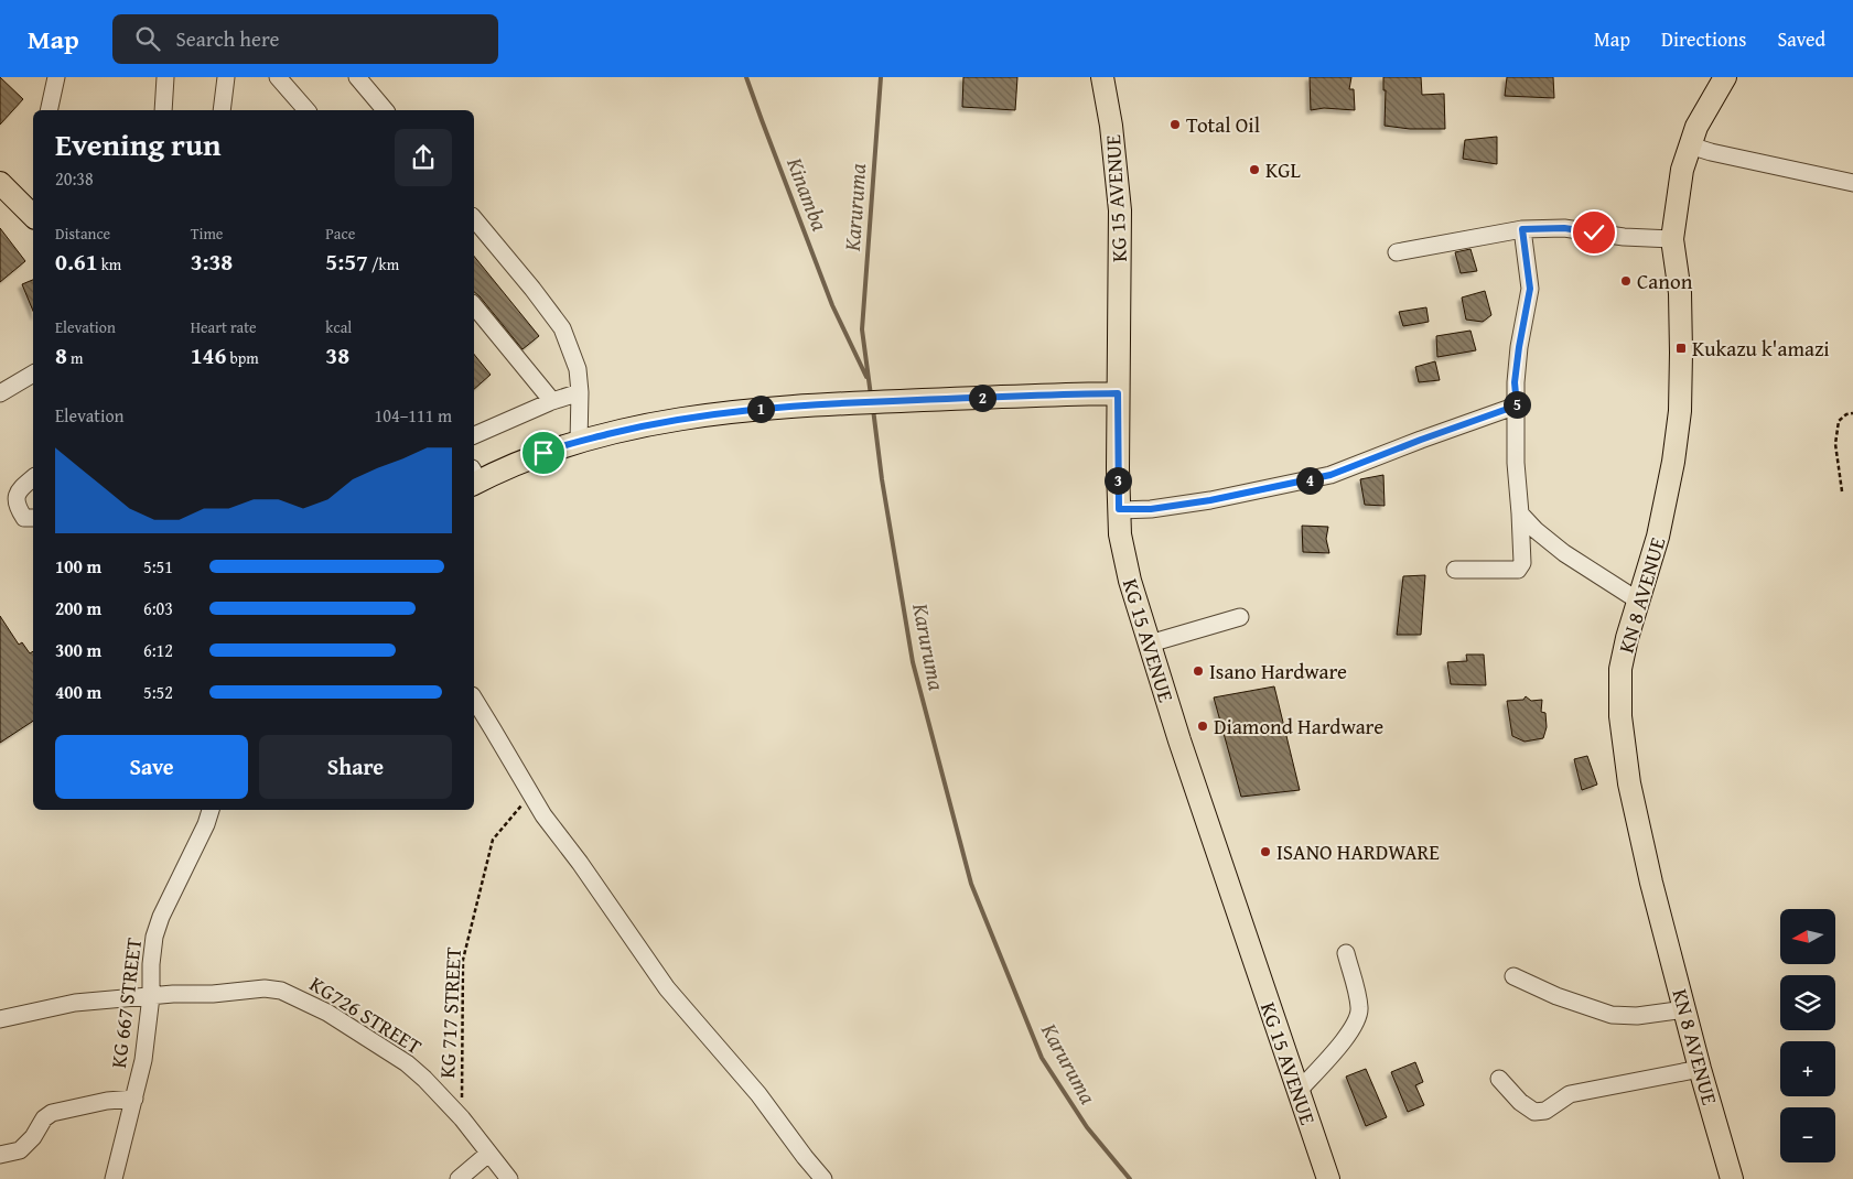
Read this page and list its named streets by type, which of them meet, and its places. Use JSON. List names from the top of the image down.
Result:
{
  "streets": {
    "main road": ["KG 15 AVENUE", "KN 8 AVENUE"],
    "street": ["KG 667 STREET", "KG726 STREET"],
    "path": ["KG 717 STREET"]
  },
  "crossings": [
    ["KG 667 STREET", "KG726 STREET"],
    ["KG 717 STREET", "KG726 STREET"]
  ],
  "water": ["Kinamba", "Karuruma"],
  "places": {
    "other": [
      "Total Oil",
      "KGL",
      "Canon",
      "Isano Hardware",
      "Diamond Hardware",
      "ISANO HARDWARE"
    ],
    "transit": ["Kukazu k'amazi"]
  },
  "north": "left",
  "page": {
    "header": "Map",
    "search": "Search here",
    "nav": ["Map", "Directions", "Saved"],
    "heading": ["Evening run", "20:38"],
    "stats": [
      ["Distance", "0.61 km"],
      ["Time", "3:38"],
      ["Pace", "5:57 /km"],
      ["Elevation", "8 m"],
      ["Heart rate", "146 bpm"],
      ["kcal", "38"]
    ],
    "pins": [
      "2",
      "5",
      "1",
      "3",
      "4"
    ],
    "chart": ["Elevation", "104–111 m"],
    "list": [
      {
        "name": "100 m",
        "note": "5:51"
      },
      {
        "name": "200 m",
        "note": "6:03"
      },
      {
        "name": "300 m",
        "note": "6:12"
      },
      {
        "name": "400 m",
        "note": "5:52"
      }
    ],
    "buttons": ["Save", "Share"],
    "map_buttons": ["+", "−"]
  }
}
